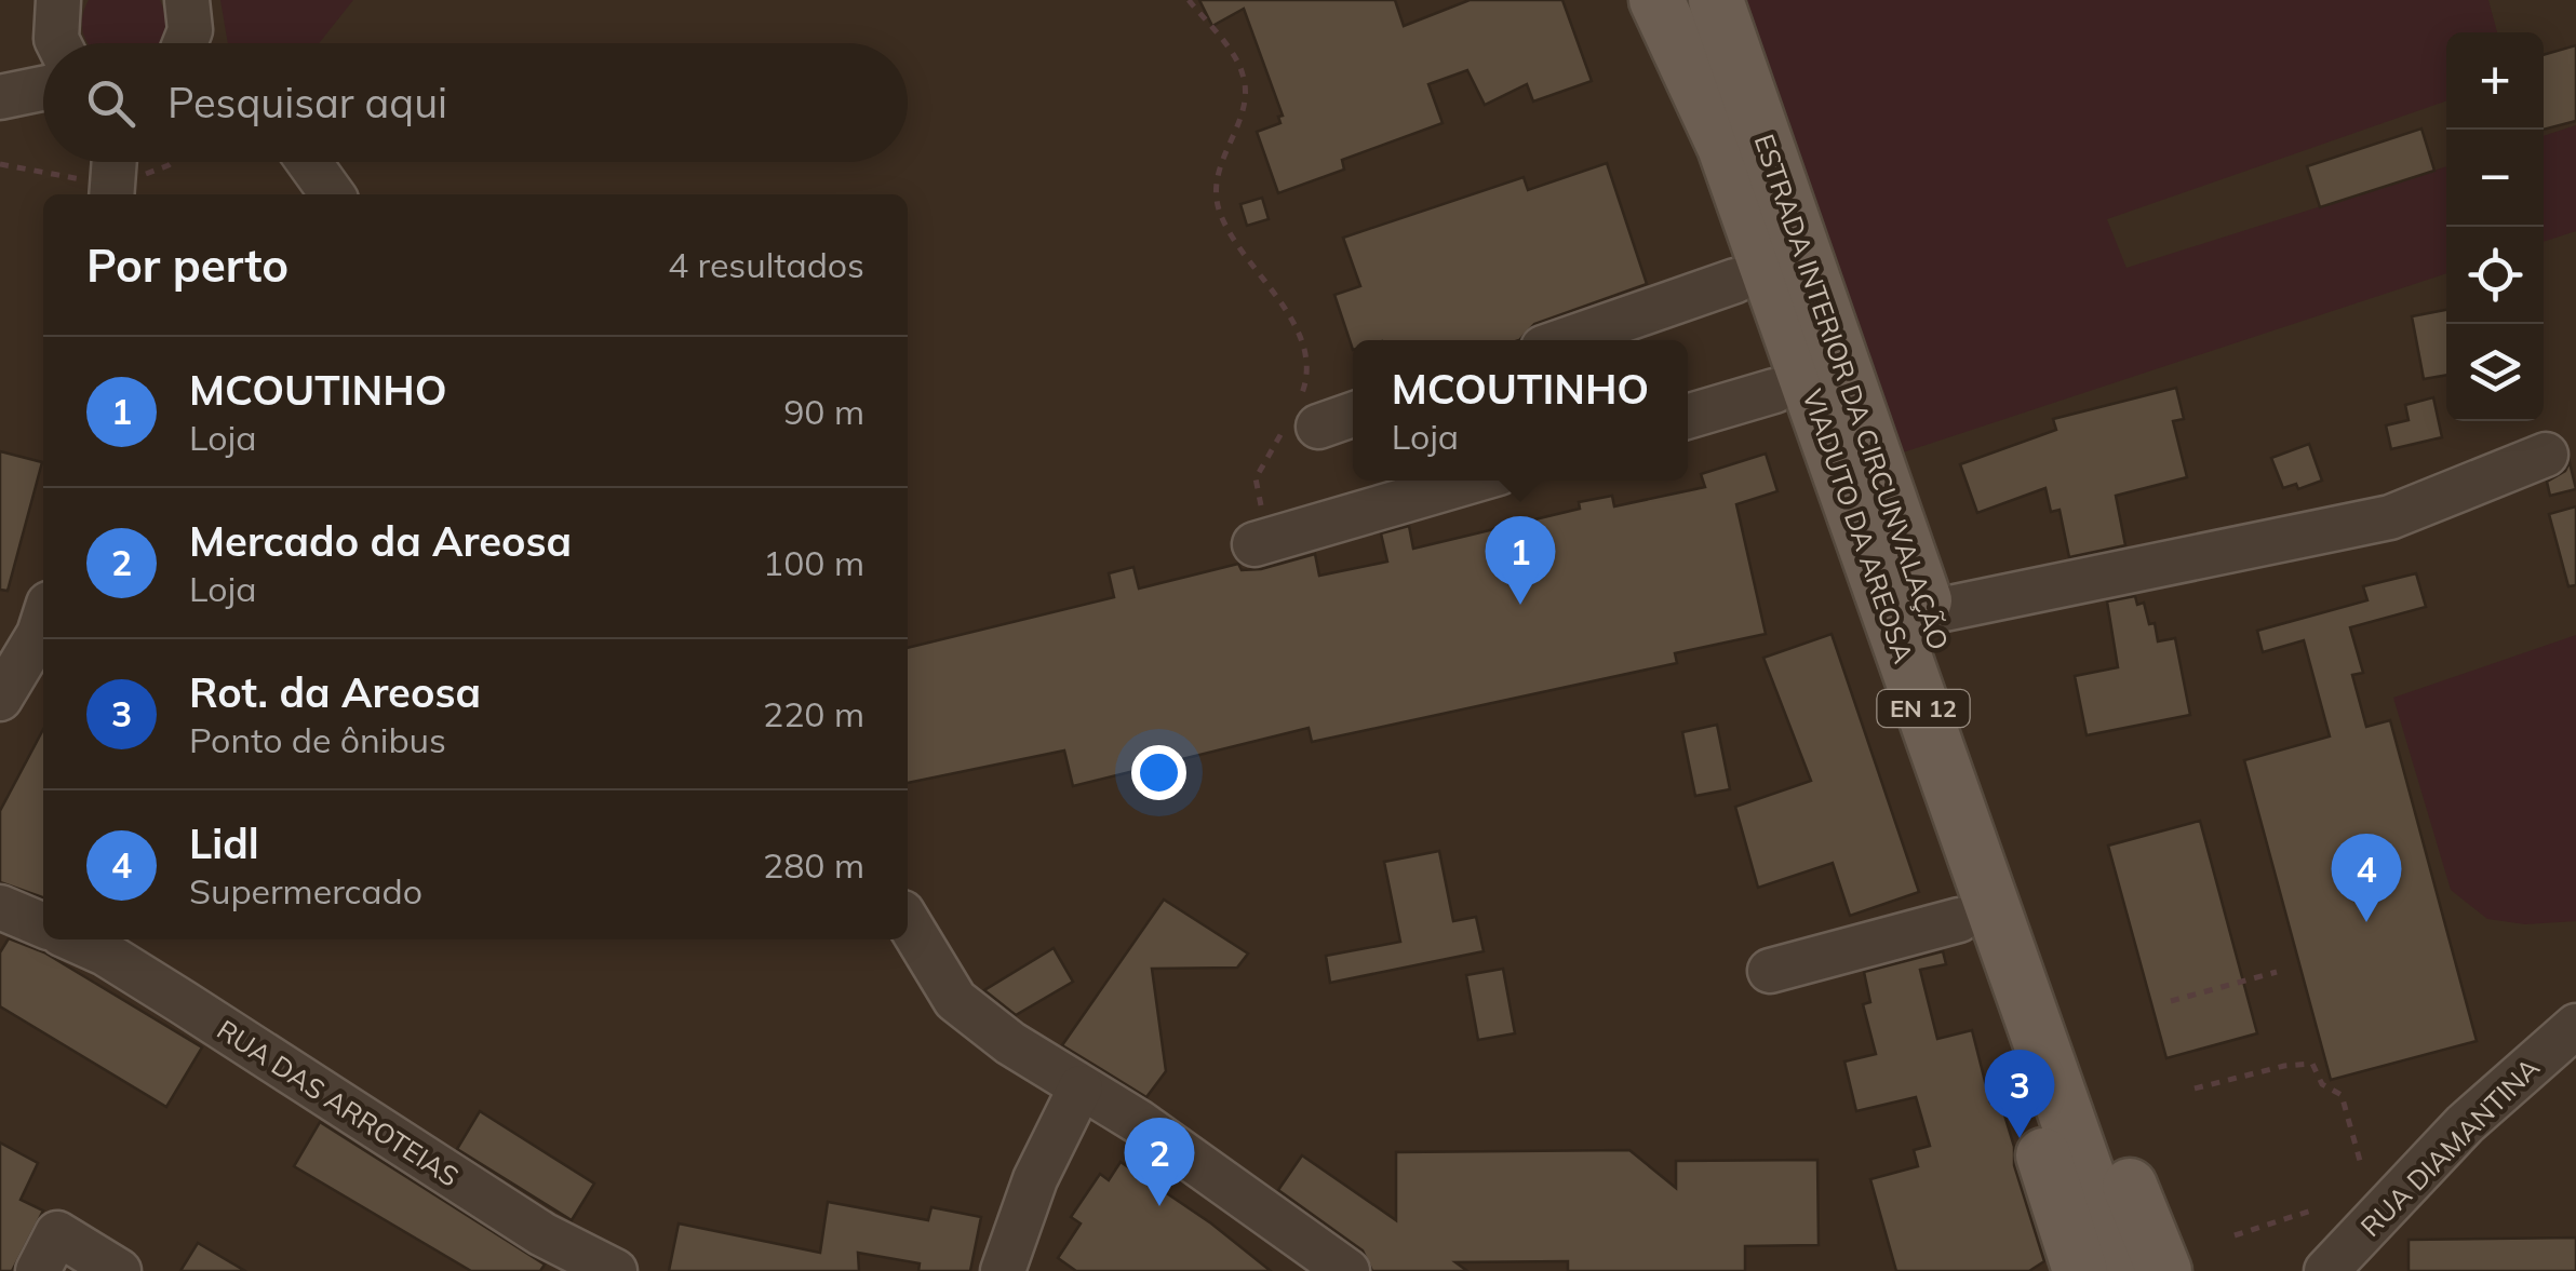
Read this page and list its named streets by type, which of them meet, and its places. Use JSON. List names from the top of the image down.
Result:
{
  "streets": {
    "main road": ["ESTRADA INTERIOR DA CIRCUNVALAÇÃO", "VIADUTO DA AREOSA", "EN 12"],
    "street": ["RUA DAS ARROTEIAS", "RUA DIAMANTINA"]
  },
  "crossings": [
    ["ESTRADA INTERIOR DA CIRCUNVALAÇÃO", "VIADUTO DA AREOSA"],
    ["ESTRADA INTERIOR DA CIRCUNVALAÇÃO", "EN 12"],
    ["VIADUTO DA AREOSA", "EN 12"]
  ],
  "page": {
    "map_buttons": ["+", "−"],
    "search": "Pesquisar aqui",
    "heading": ["Por perto", "4 resultados"],
    "list": [
      {
        "mark": "1",
        "name": "MCOUTINHO",
        "note": "Loja",
        "value": "90 m"
      },
      {
        "mark": "2",
        "name": "Mercado da Areosa",
        "note": "Loja",
        "value": "100 m"
      },
      {
        "mark": "3",
        "name": "Rot. da Areosa",
        "note": "Ponto de ônibus",
        "value": "220 m"
      },
      {
        "mark": "4",
        "name": "Lidl",
        "note": "Supermercado",
        "value": "280 m"
      }
    ],
    "popup": ["MCOUTINHO", "Loja"],
    "pins": [
      "1",
      "4",
      "3",
      "2"
    ]
  }
}
